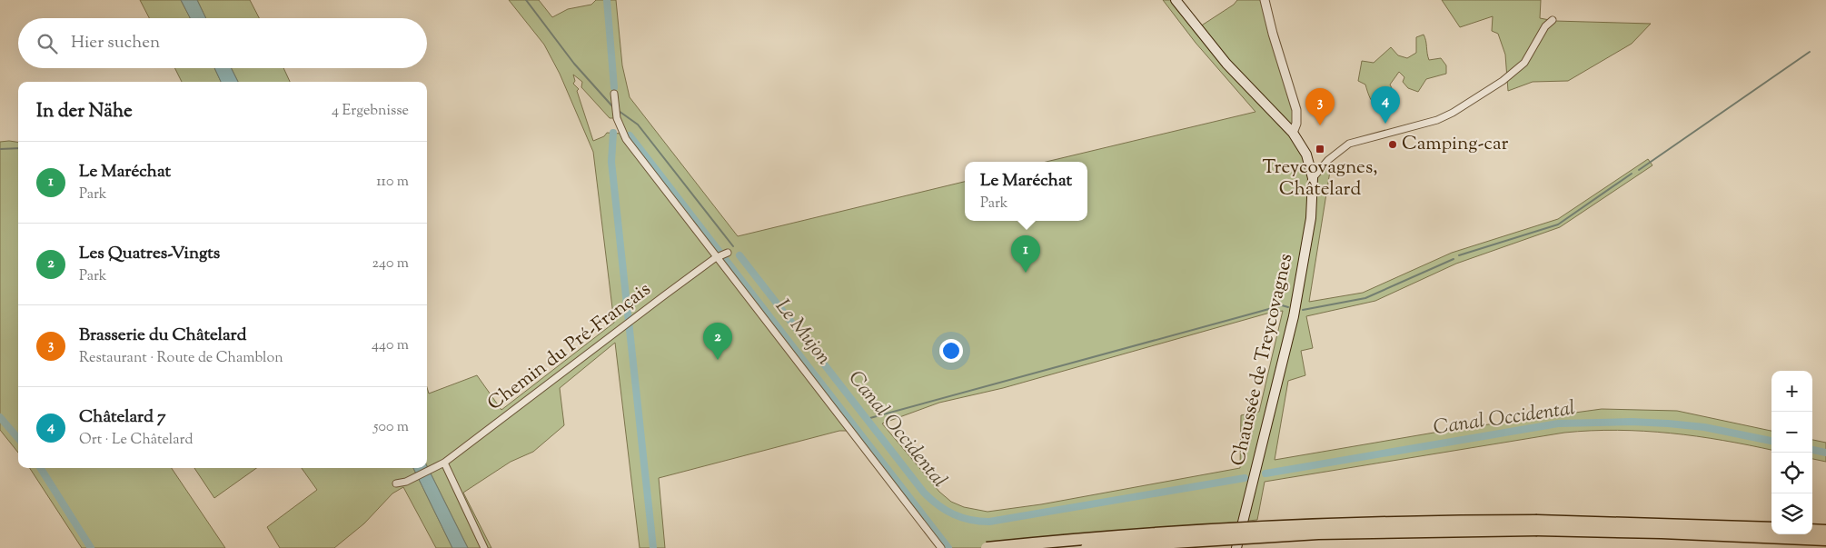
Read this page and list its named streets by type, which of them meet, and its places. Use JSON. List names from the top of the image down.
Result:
{
  "streets": {
    "main road": ["Chaussée de Treycovagnes"],
    "street": ["Chemin du Pré-Français"]
  },
  "water": ["Le Mujon", "Canal Occidental"],
  "places": {
    "other": ["Camping-car"],
    "transit": ["Treycovagnes, Châtelard"]
  },
  "page": {
    "search": "Hier suchen",
    "heading": ["In der Nähe", "4 Ergebnisse"],
    "pins": [
      "4",
      "3",
      "1",
      "2"
    ],
    "list": [
      {
        "mark": "1",
        "name": "Le Maréchat",
        "note": "Park",
        "value": "110 m"
      },
      {
        "mark": "2",
        "name": "Les Quatres-Vingts",
        "note": "Park",
        "value": "240 m"
      },
      {
        "mark": "3",
        "name": "Brasserie du Châtelard",
        "note": "Restaurant · Route de Chamblon",
        "value": "440 m"
      },
      {
        "mark": "4",
        "name": "Châtelard 7",
        "note": "Ort · Le Châtelard",
        "value": "500 m"
      }
    ],
    "popup": ["Le Maréchat", "Park"],
    "map_buttons": ["+", "−"]
  }
}
